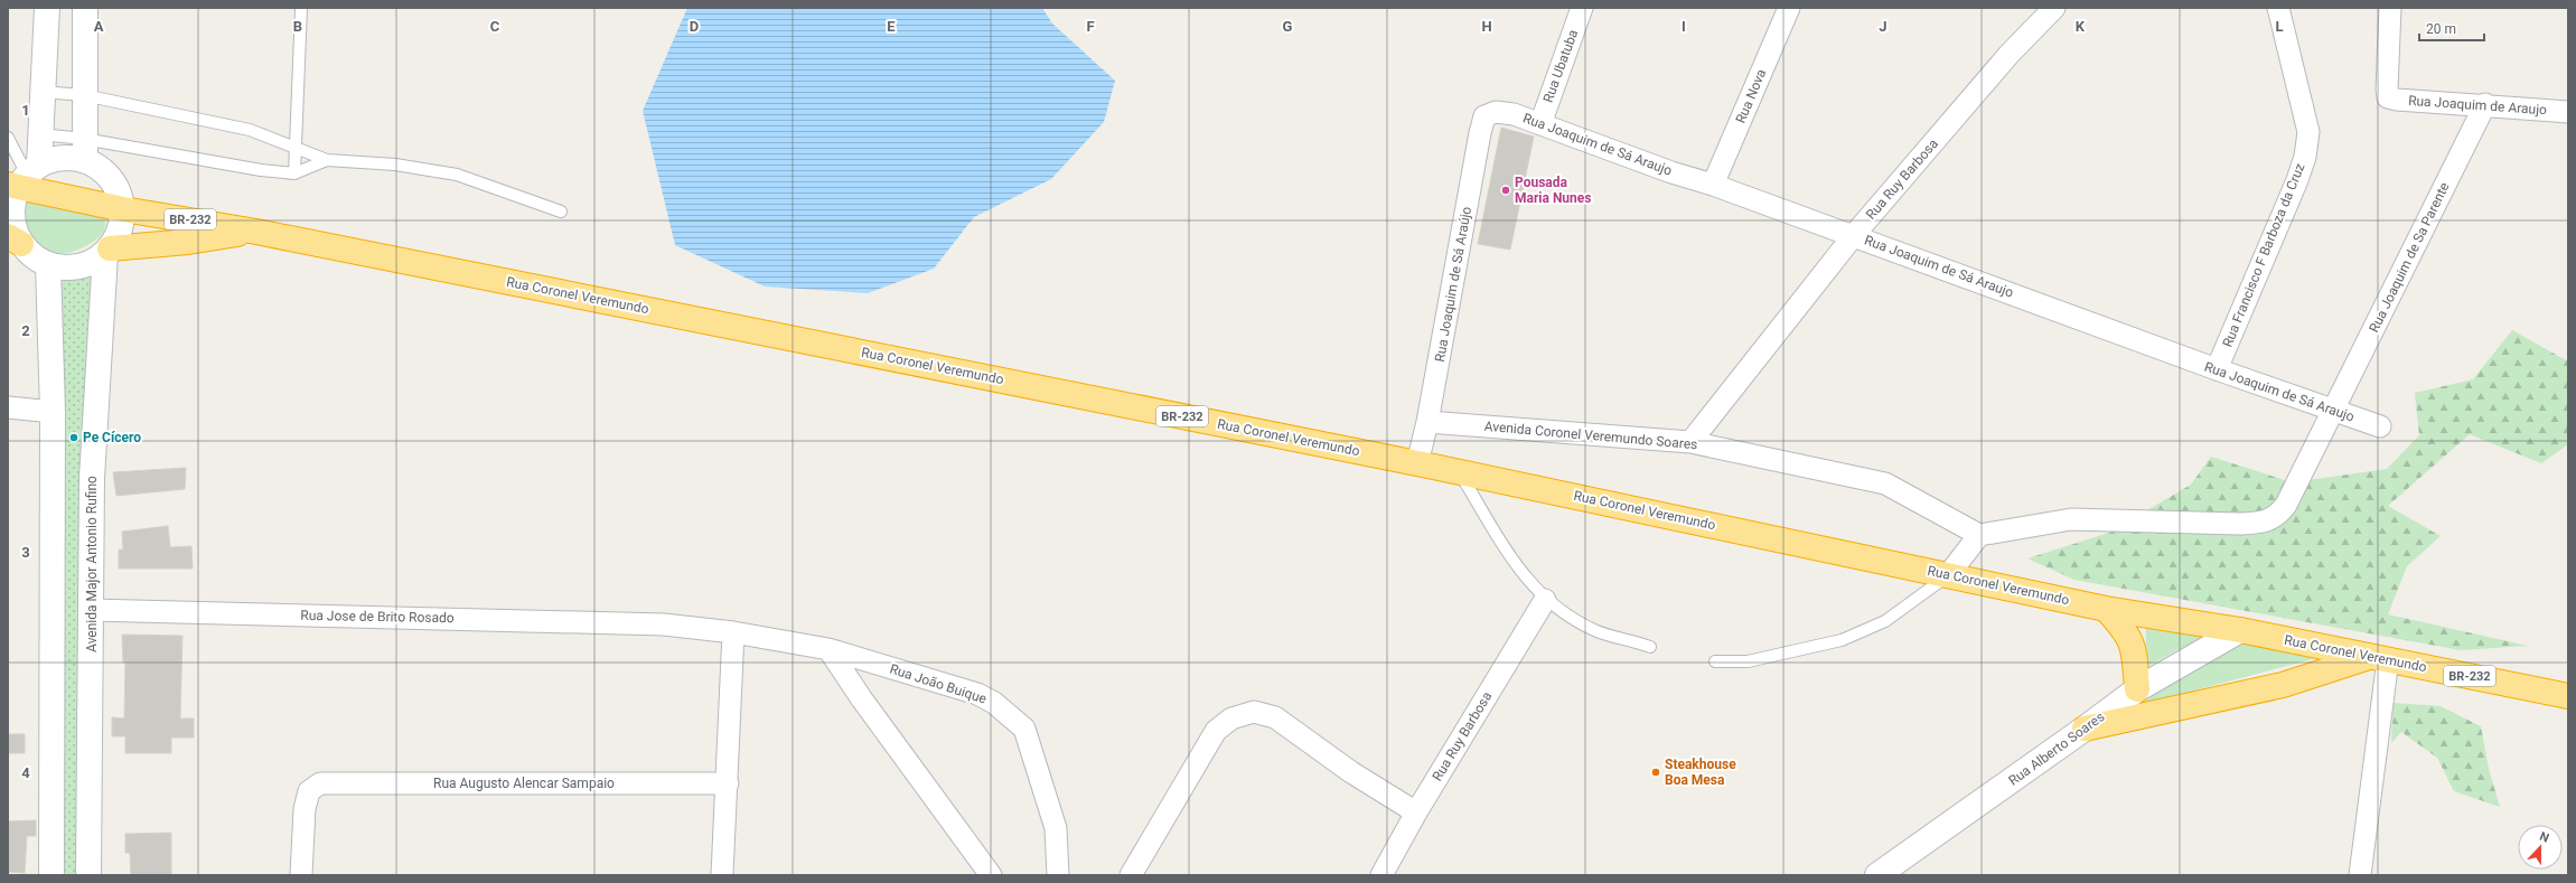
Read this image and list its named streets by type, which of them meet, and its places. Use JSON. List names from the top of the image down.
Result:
{
  "streets": {
    "highway": ["BR-232", "Rua Coronel Veremundo"],
    "main road": ["Avenida Major Antonio Rufino", "Rua Alberto Soares"],
    "street": [
      "Rua Ubatuba",
      "Rua Nova",
      "Rua Joaquim de Araujo",
      "Rua Joaquim de Sá Araujo",
      "Rua Ruy Barbosa",
      "Rua Francisco F Barboza da Cruz",
      "Rua Joaquim de Sa Parente",
      "Rua Joaquim de Sá Araújo",
      "Avenida Coronel Veremundo Soares",
      "Rua Jose de Brito Rosado",
      "Rua João Buique",
      "Rua Augusto Alencar Sampaio"
    ]
  },
  "crossings": [
    ["Rua Ubatuba", "Rua Joaquim de Sá Araujo"],
    ["Rua Nova", "Rua Joaquim de Sá Araujo"],
    ["Rua Joaquim de Araujo", "Rua Joaquim de Sa Parente"],
    ["Rua Joaquim de Sá Araujo", "Rua Ruy Barbosa"],
    ["Rua Joaquim de Sá Araujo", "Rua Francisco F Barboza da Cruz"],
    ["Rua Joaquim de Sá Araujo", "Rua Joaquim de Sa Parente"],
    ["Rua Joaquim de Sá Araujo", "Rua Joaquim de Sá Araújo"],
    ["Rua Ruy Barbosa", "Avenida Coronel Veremundo Soares"],
    ["Rua Joaquim de Sa Parente", "Avenida Coronel Veremundo Soares"],
    ["Rua Joaquim de Sá Araújo", "Rua Coronel Veremundo"],
    ["Rua Joaquim de Sá Araújo", "Avenida Coronel Veremundo Soares"],
    ["Rua Coronel Veremundo", "Rua Alberto Soares"],
    ["Avenida Major Antonio Rufino", "Rua Jose de Brito Rosado"],
    ["Rua Jose de Brito Rosado", "Rua João Buique"]
  ],
  "places": ["Pousada Maria Nunes", "Pe Cícero", "Steakhouse Boa Mesa"],
  "scale_bar": "20 m",
  "north": "top",
  "grid": {
    "columns": [
      "A",
      "B",
      "C",
      "D",
      "E",
      "F",
      "G",
      "H",
      "I",
      "J",
      "K",
      "L"
    ],
    "rows": [
      "1",
      "2",
      "3",
      "4"
    ]
  }
}
